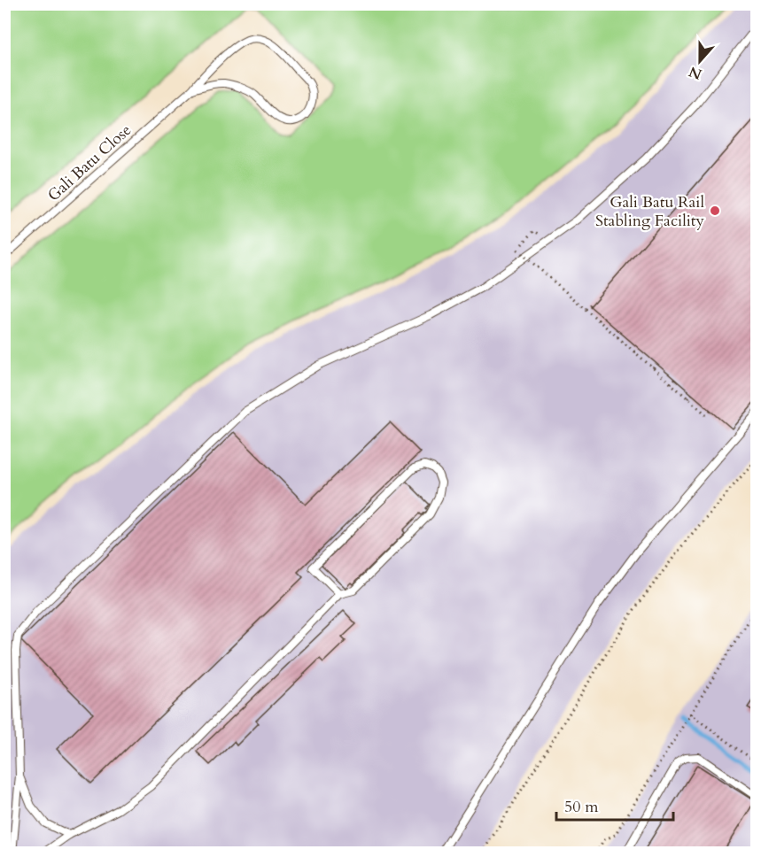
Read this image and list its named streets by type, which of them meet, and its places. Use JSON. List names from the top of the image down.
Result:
{
  "streets": {
    "lane": ["Gali Batu Close"]
  },
  "places": ["Gali Batu Rail Stabling Facility"],
  "scale_bar": "50 m",
  "north": "bottom"
}
